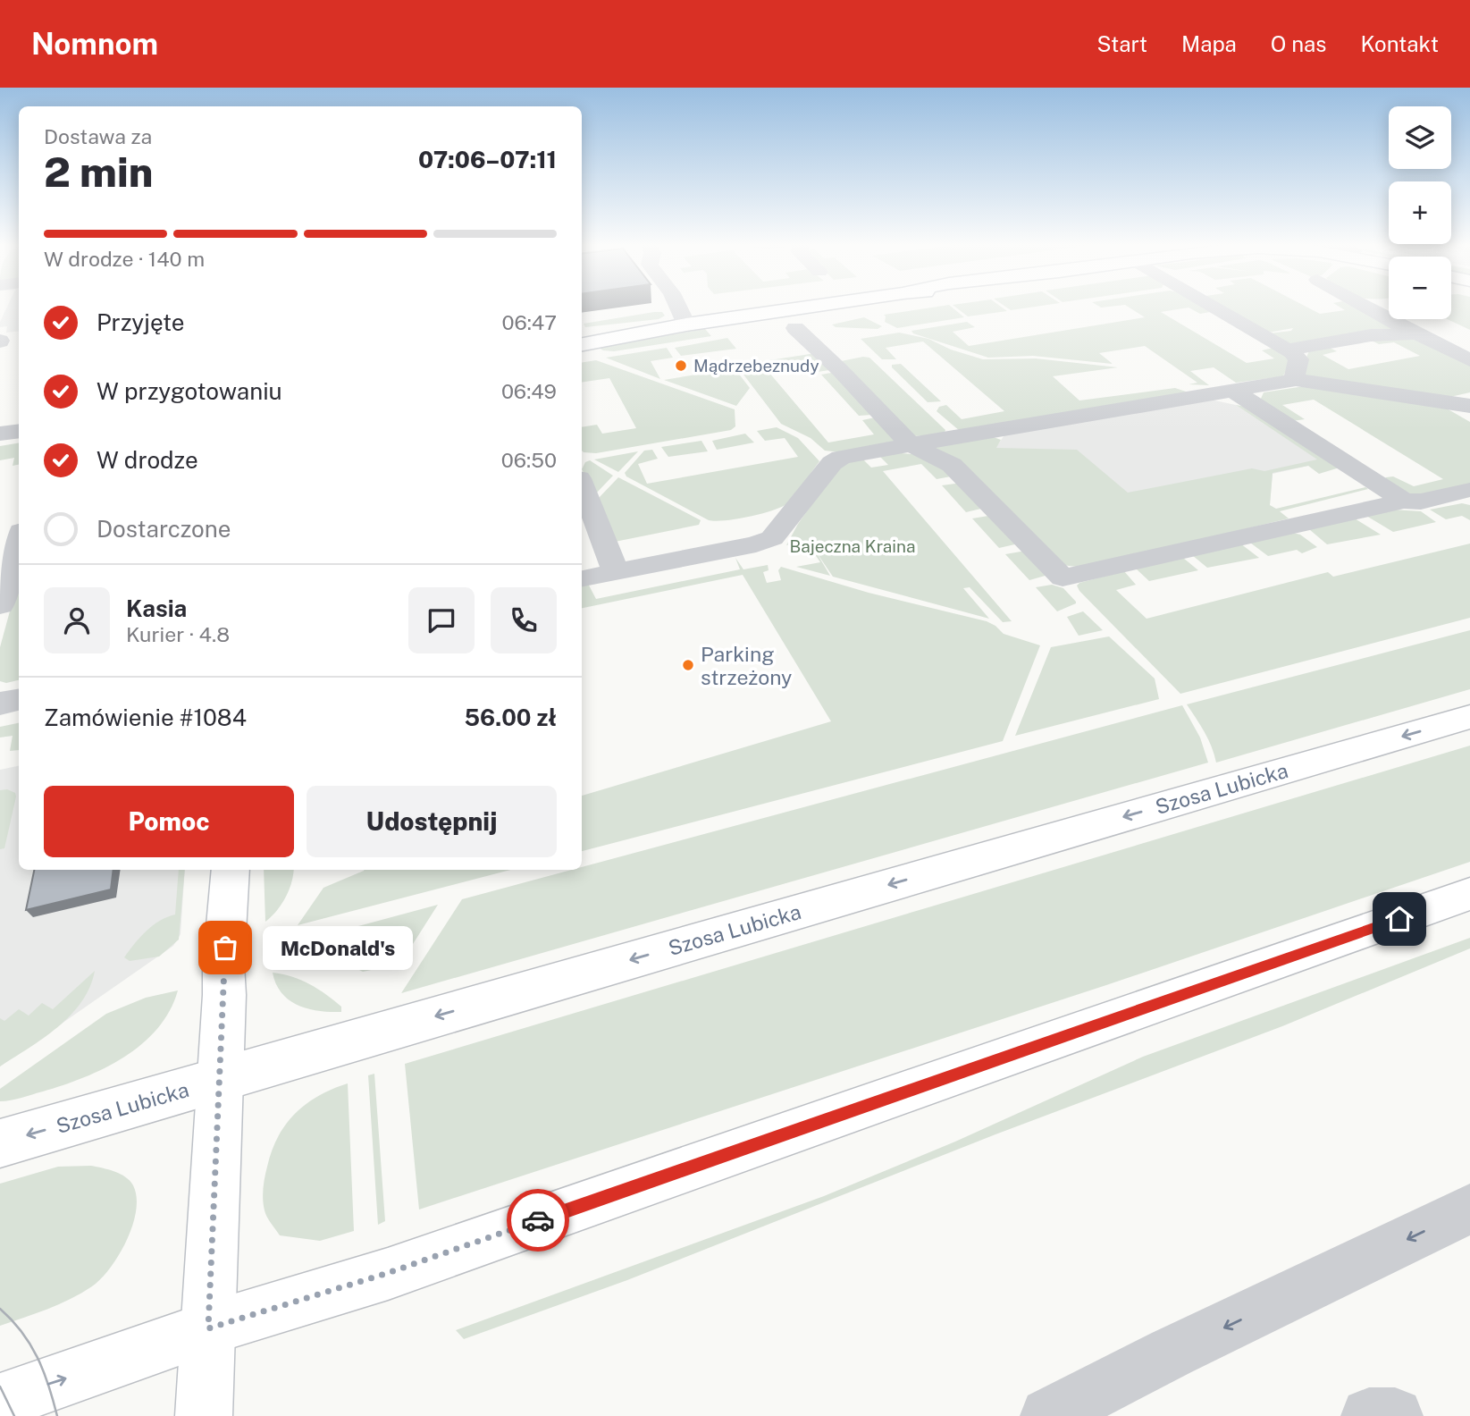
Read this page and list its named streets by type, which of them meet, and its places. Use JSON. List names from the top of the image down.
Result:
{
  "streets": {
    "street": ["Szosa Lubicka"]
  },
  "parks": ["Bajeczna Kraina"],
  "places": ["Mądrzebeznudy", "Parking strzeżony", "McDonald's"],
  "page": {
    "header": "Nomnom",
    "nav": [
      "Start",
      "Mapa",
      "O nas",
      "Kontakt"
    ],
    "map_buttons": ["+", "−"],
    "heading": ["2 min", "Dostawa za", "07:06–07:11"],
    "panel": [
      "Kasia",
      "Kurier · 4.8",
      "Zamówienie #1084",
      "56.00 zł"
    ],
    "bar": "W drodze · 140 m",
    "list": [
      ["Przyjęte", "06:47"],
      ["W przygotowaniu", "06:49"],
      ["W drodze", "06:50"],
      "Dostarczone"
    ],
    "buttons": ["Pomoc", "Udostępnij"],
    "bubble": "McDonald's"
  }
}
